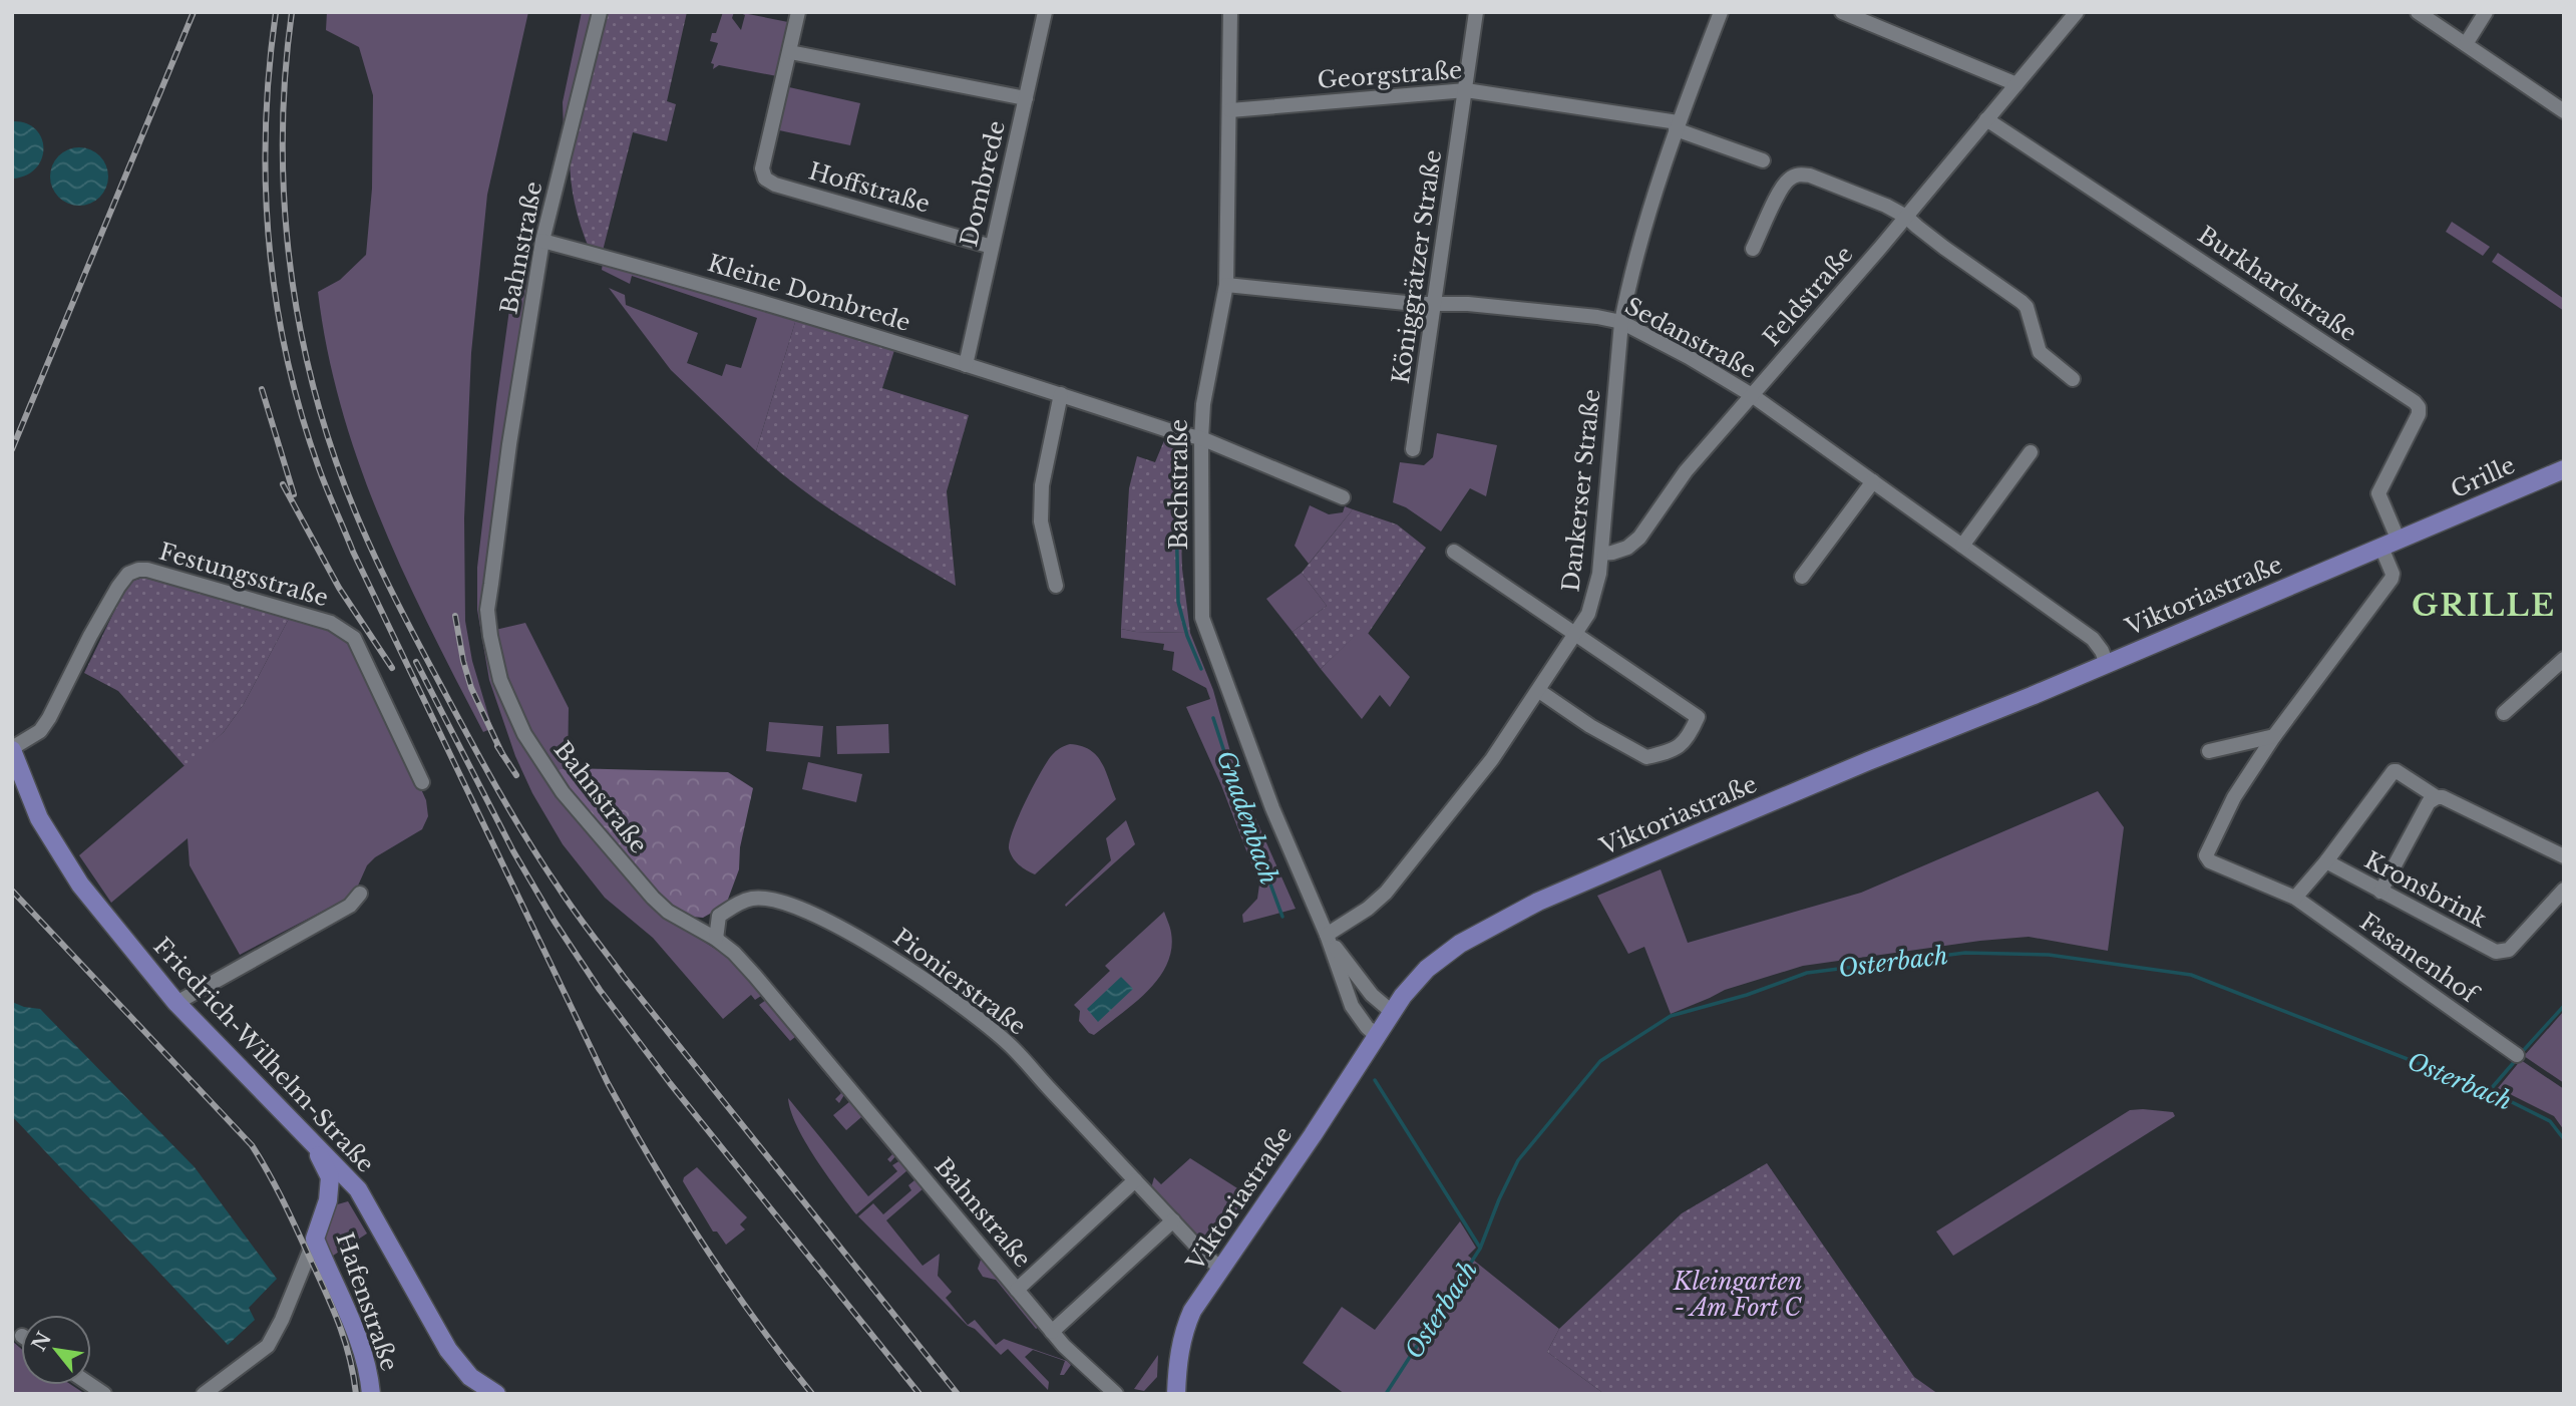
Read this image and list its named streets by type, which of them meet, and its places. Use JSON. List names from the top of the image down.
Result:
{
  "streets": {
    "main road": [
      "Grille",
      "Viktoriastraße",
      "Friedrich-Wilhelm-Straße",
      "Hafenstraße"
    ],
    "street": [
      "Georgstraße",
      "Dombrede",
      "Hoffstraße",
      "Bahnstraße",
      "Königgrätzer Straße",
      "Burkhardstraße",
      "Kleine Dombrede",
      "Feldstraße",
      "Sedanstraße",
      "Bachstraße",
      "Dankerser Straße",
      "Festungsstraße",
      "Kronsbrink",
      "Fasanenhof",
      "Pionierstraße"
    ]
  },
  "crossings": [
    ["Georgstraße", "Königgrätzer Straße"],
    ["Georgstraße", "Bachstraße"],
    ["Georgstraße", "Dankerser Straße"],
    ["Dombrede", "Hoffstraße"],
    ["Dombrede", "Kleine Dombrede"],
    ["Bahnstraße", "Kleine Dombrede"],
    ["Bahnstraße", "Pionierstraße"],
    ["Königgrätzer Straße", "Sedanstraße"],
    ["Burkhardstraße", "Feldstraße"],
    ["Burkhardstraße", "Viktoriastraße"],
    ["Kleine Dombrede", "Bachstraße"],
    ["Feldstraße", "Sedanstraße"],
    ["Feldstraße", "Dankerser Straße"],
    ["Sedanstraße", "Bachstraße"],
    ["Sedanstraße", "Dankerser Straße"],
    ["Sedanstraße", "Viktoriastraße"],
    ["Grille", "Viktoriastraße"],
    ["Bachstraße", "Dankerser Straße"],
    ["Bachstraße", "Viktoriastraße"],
    ["Festungsstraße", "Friedrich-Wilhelm-Straße"],
    ["Viktoriastraße", "Pionierstraße"],
    ["Friedrich-Wilhelm-Straße", "Hafenstraße"]
  ],
  "districts": ["GRILLE"],
  "water": ["Gnadenbach", "Osterbach"],
  "parks": ["Kleingarten - Am Fort C"],
  "north": "top left"
}
